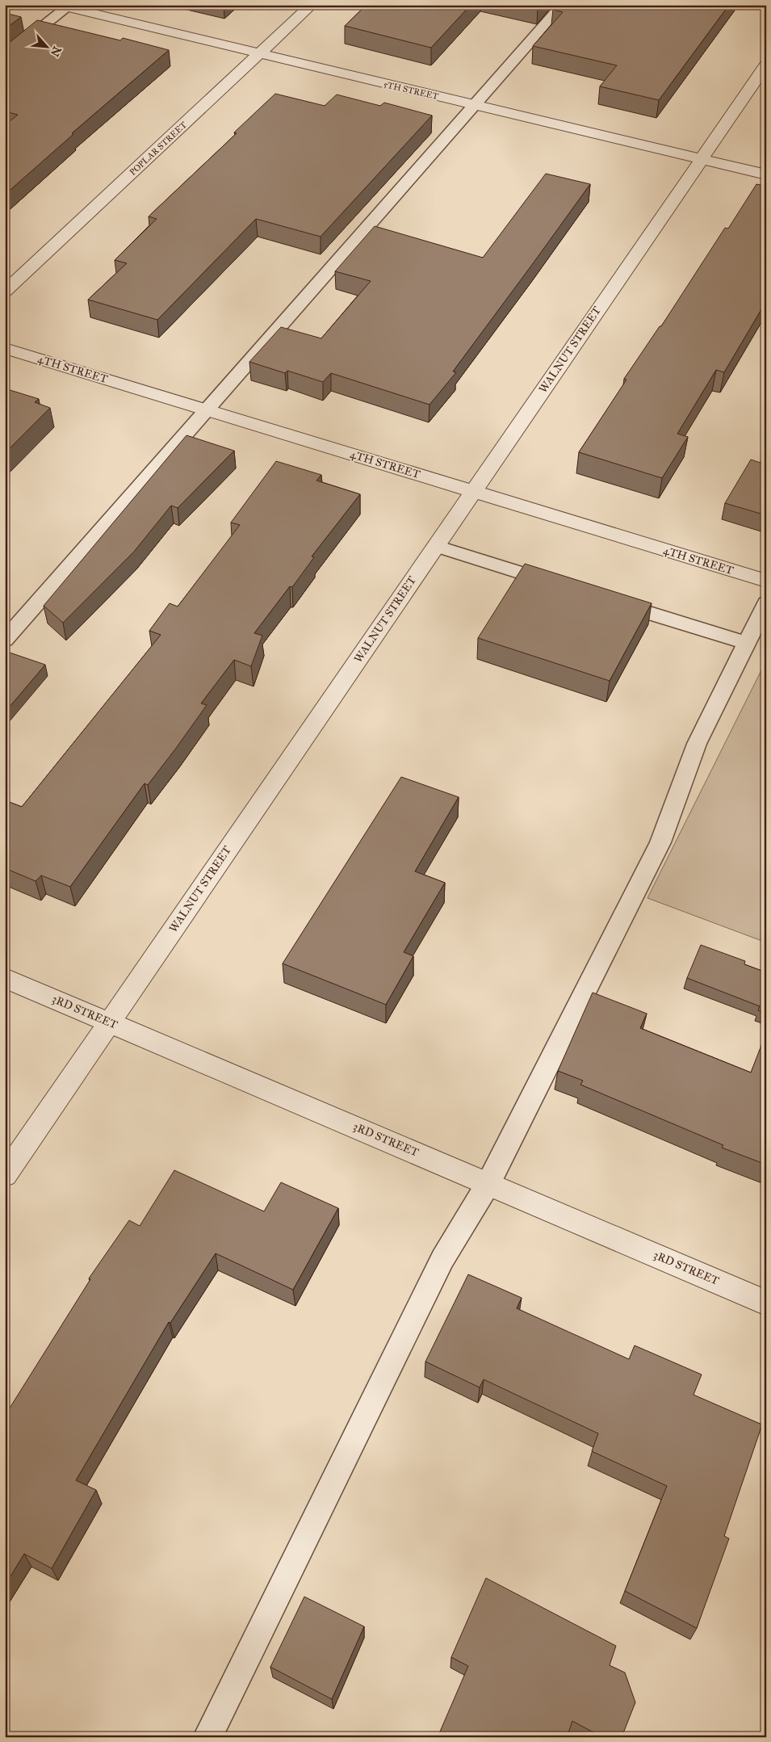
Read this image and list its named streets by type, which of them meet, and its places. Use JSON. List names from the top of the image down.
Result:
{
  "streets": {
    "street": [
      "5TH STREET",
      "POPLAR STREET",
      "WALNUT STREET",
      "4TH STREET",
      "3RD STREET"
    ]
  },
  "crossings": [
    ["5TH STREET", "POPLAR STREET"],
    ["5TH STREET", "WALNUT STREET"],
    ["WALNUT STREET", "4TH STREET"],
    ["WALNUT STREET", "3RD STREET"]
  ],
  "north": "bottom right"
}
